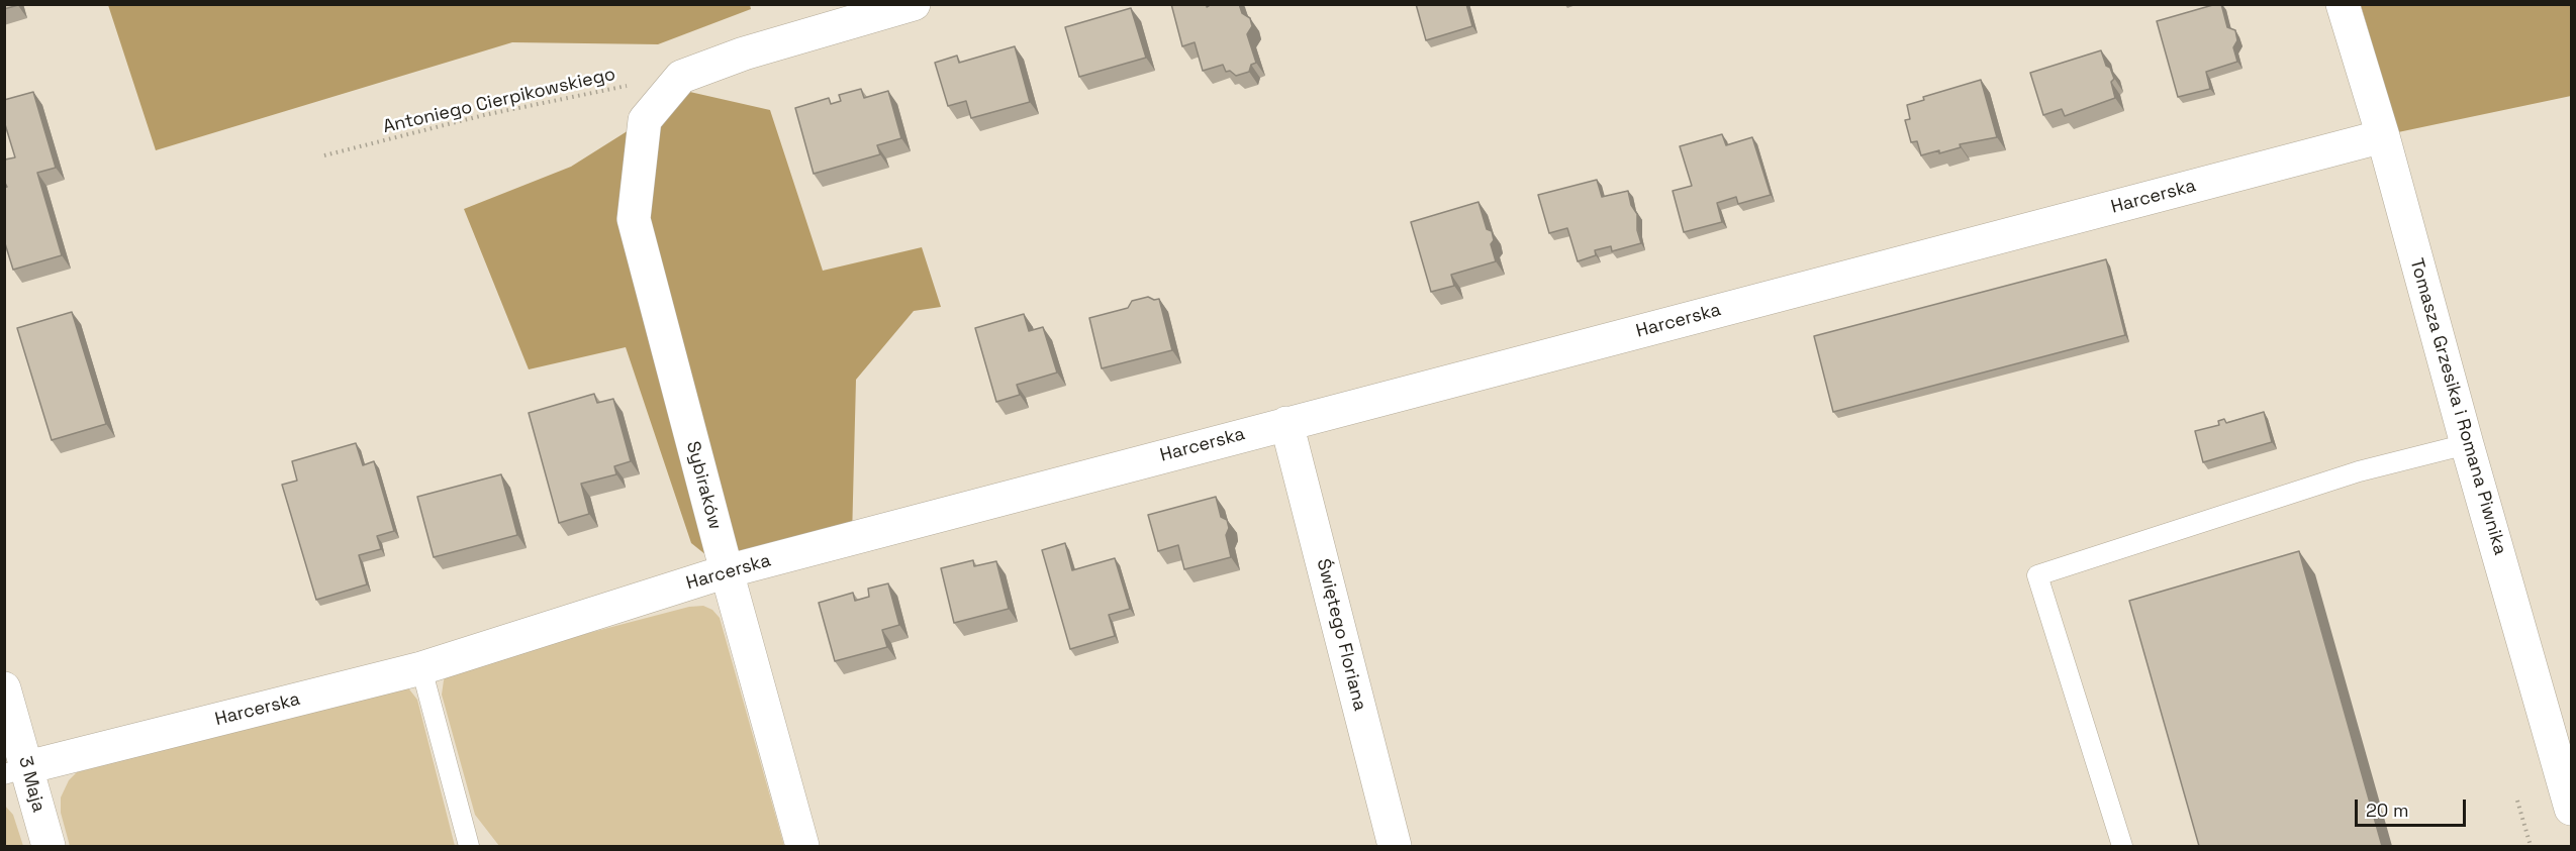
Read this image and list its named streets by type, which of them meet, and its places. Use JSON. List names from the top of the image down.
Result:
{
  "streets": {
    "street": [
      "Harcerska",
      "Tomasza Grzesika i Romana Piwnika",
      "Sybiraków",
      "Świętego Floriana",
      "3 Maja"
    ],
    "path": ["Antoniego Cierpikowskiego"]
  },
  "crossings": [
    ["Antoniego Cierpikowskiego", "Sybiraków"],
    ["Harcerska", "Tomasza Grzesika i Romana Piwnika"],
    ["Harcerska", "Sybiraków"],
    ["Harcerska", "Świętego Floriana"],
    ["Harcerska", "3 Maja"]
  ],
  "scale_bar": "20 m"
}
